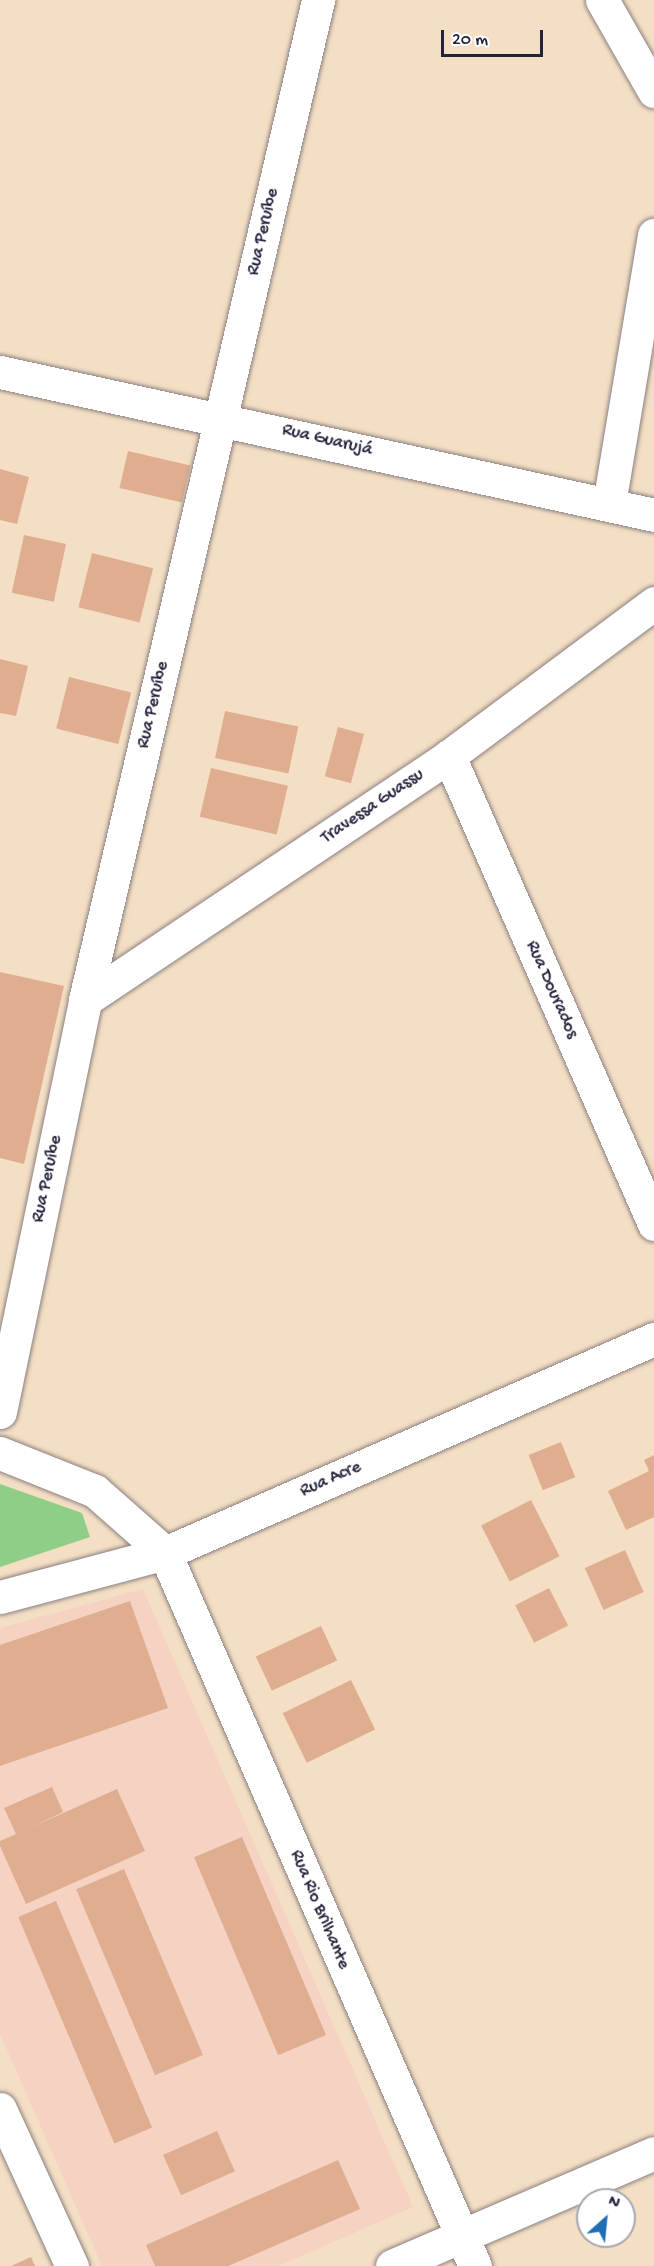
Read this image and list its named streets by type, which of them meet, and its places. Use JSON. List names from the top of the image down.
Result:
{
  "streets": {
    "street": [
      "Rua Peruíbe",
      "Rua Guarujá",
      "Travessa Guassu",
      "Rua Dourados",
      "Rua Acre",
      "Rua Rio Brilhante"
    ]
  },
  "crossings": [
    ["Rua Peruíbe", "Rua Guarujá"],
    ["Rua Peruíbe", "Travessa Guassu"],
    ["Travessa Guassu", "Rua Dourados"],
    ["Rua Acre", "Rua Rio Brilhante"]
  ],
  "scale_bar": "20 m",
  "north": "top right"
}
